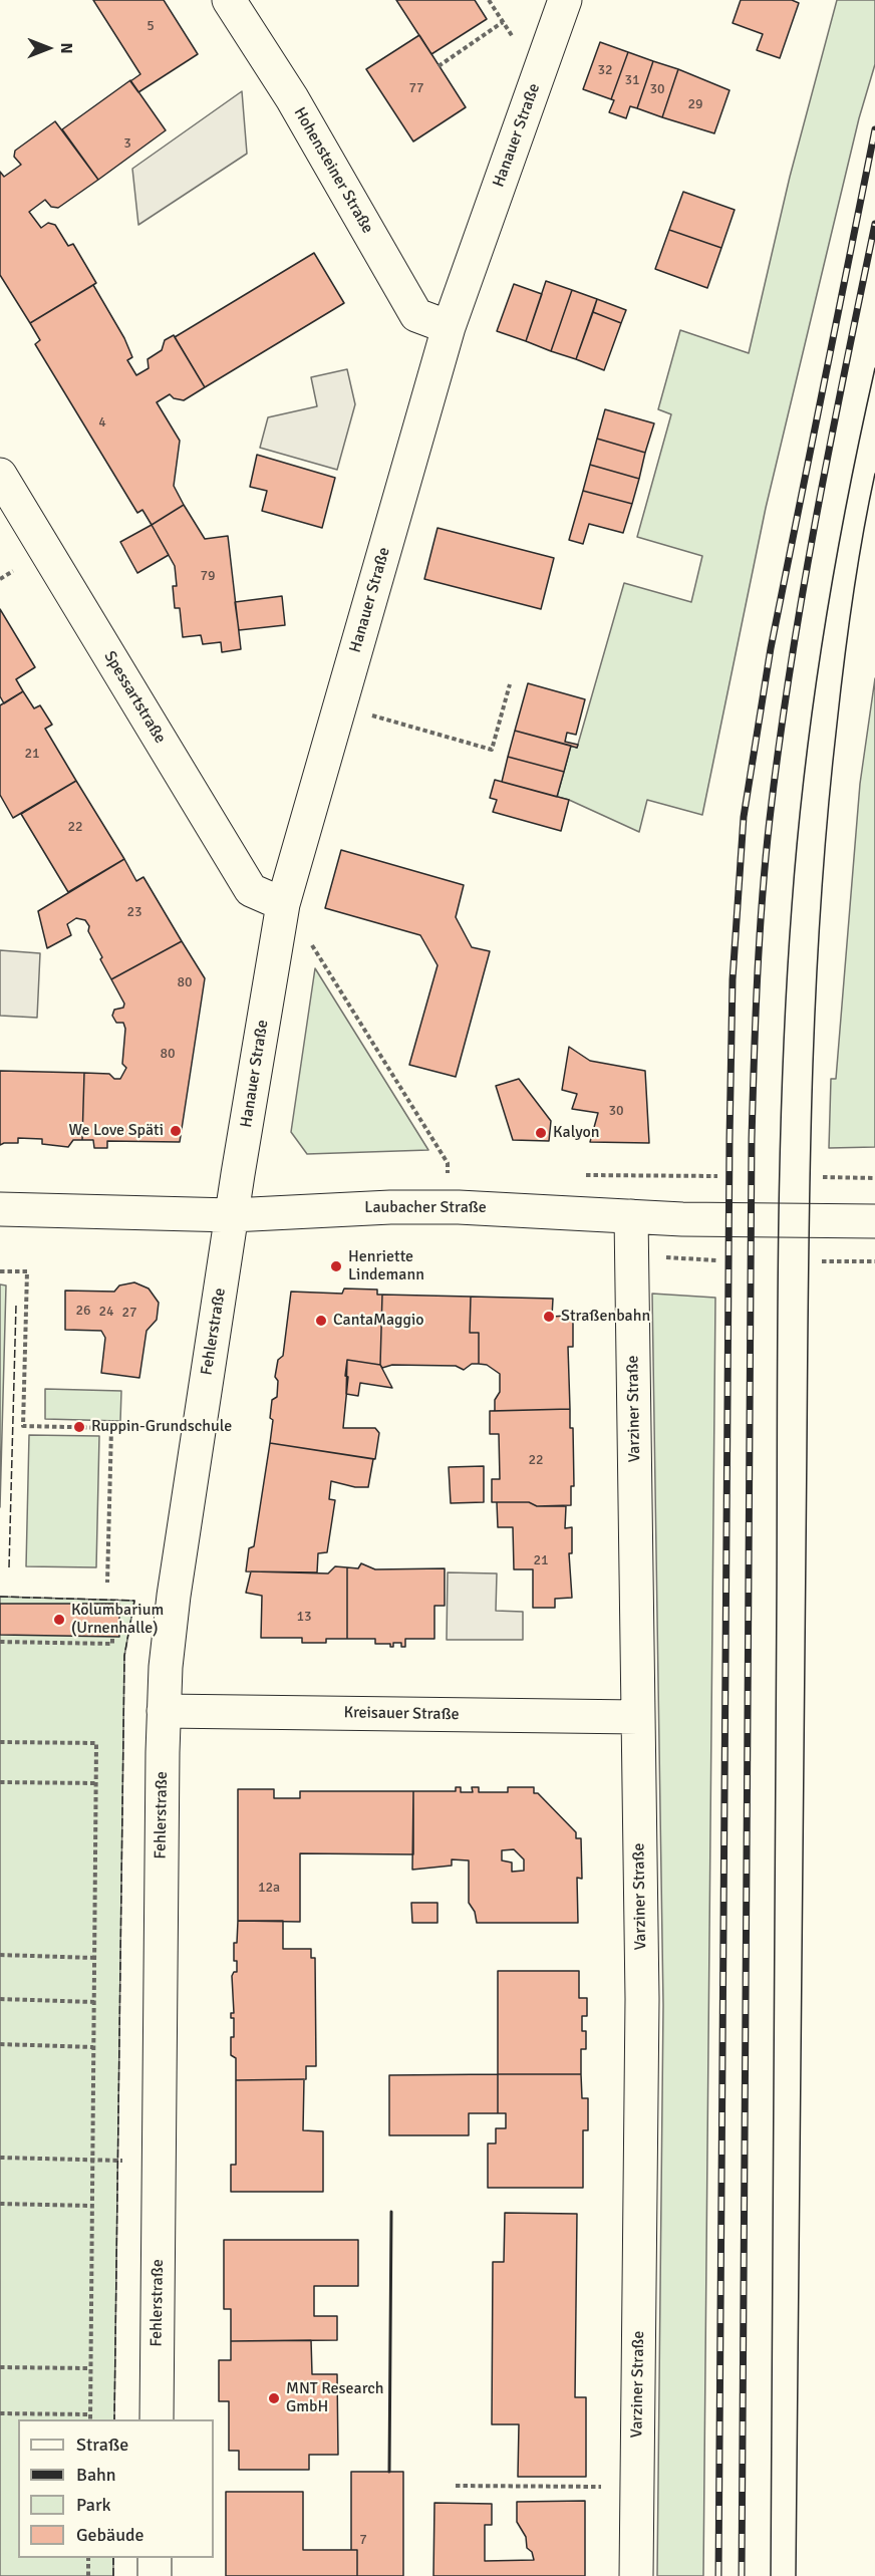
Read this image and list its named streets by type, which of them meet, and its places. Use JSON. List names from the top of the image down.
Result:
{
  "streets": {
    "street": [
      "Hanauer Straße",
      "Hohensteiner Straße",
      "Spessartstraße",
      "Laubacher Straße",
      "Fehlerstraße",
      "Varziner Straße",
      "Kreisauer Straße"
    ]
  },
  "crossings": [
    ["Hanauer Straße", "Hohensteiner Straße"],
    ["Hanauer Straße", "Spessartstraße"],
    ["Hanauer Straße", "Laubacher Straße"],
    ["Hanauer Straße", "Fehlerstraße"],
    ["Laubacher Straße", "Fehlerstraße"],
    ["Laubacher Straße", "Varziner Straße"],
    ["Fehlerstraße", "Kreisauer Straße"],
    ["Varziner Straße", "Kreisauer Straße"]
  ],
  "places": [
    "We Love Späti",
    "Kalyon",
    "Henriette Lindemann",
    "Straßenbahn",
    "CantaMaggio",
    "Ruppin-Grundschule",
    "Kolumbarium (Urnenhalle)",
    "MNT Research GmbH"
  ],
  "house_numbers": [
    "5",
    "32",
    "31",
    "77",
    "30",
    "29",
    "3",
    "4",
    "79",
    "21",
    "22",
    "23",
    "80",
    "80",
    "30",
    "26",
    "24",
    "27",
    "22",
    "21",
    "13",
    "12a",
    "7"
  ],
  "legend": [
    "Straße",
    "Bahn",
    "Park",
    "Gebäude"
  ],
  "north": "right"
}
